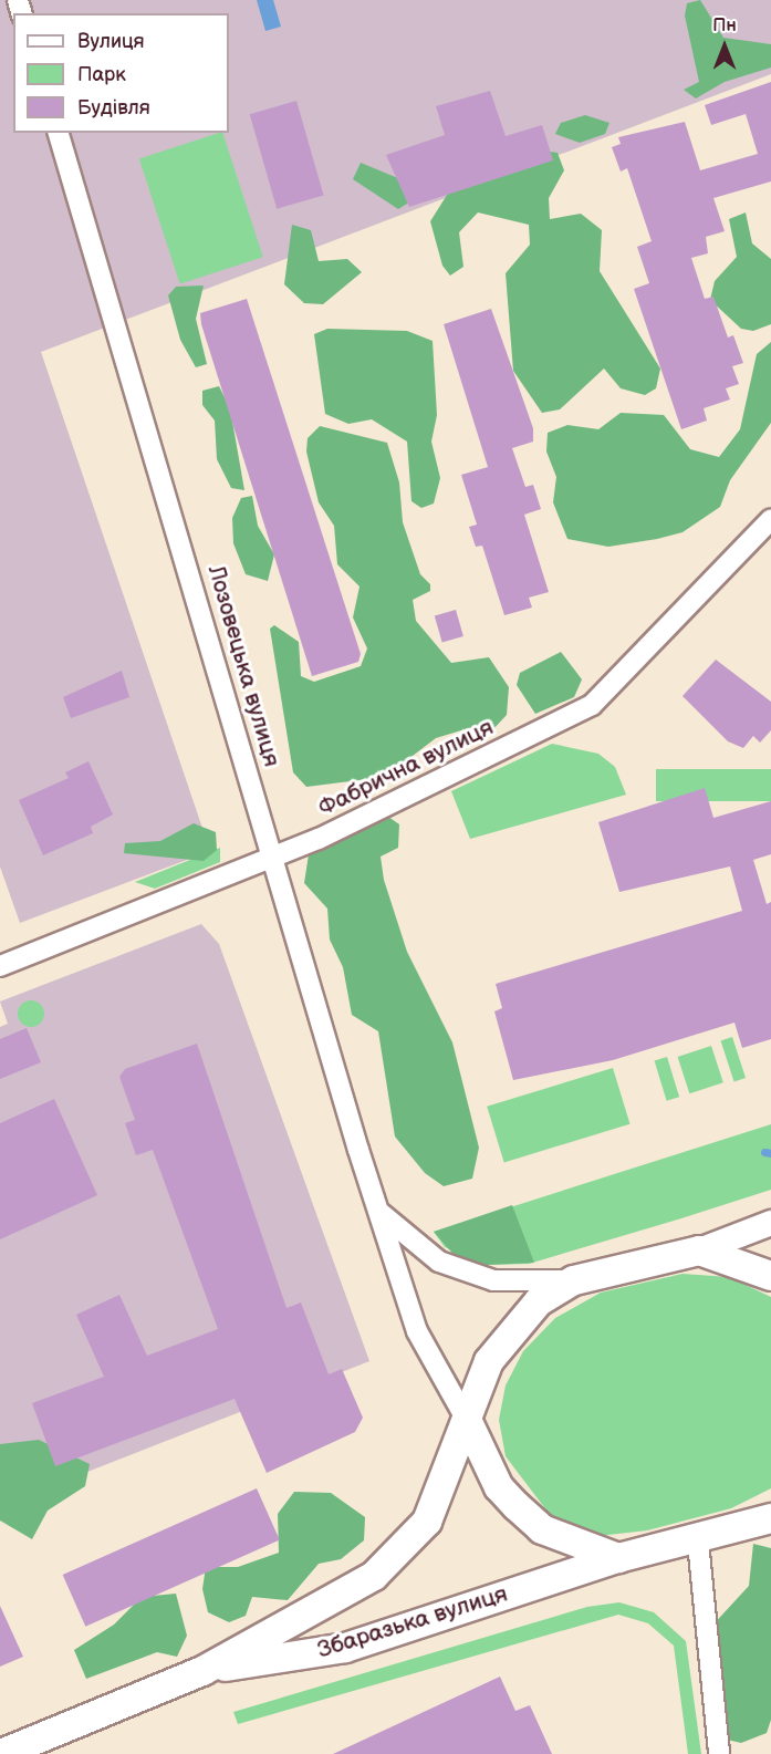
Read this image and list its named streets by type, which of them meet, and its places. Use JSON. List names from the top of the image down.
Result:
{
  "streets": {
    "main road": ["Збаразька вулиця"],
    "street": ["Лозовецька вулиця", "Фабрична вулиця"]
  },
  "crossings": [
    ["Лозовецька вулиця", "Фабрична вулиця"],
    ["Лозовецька вулиця", "Збаразька вулиця"]
  ],
  "legend": ["Вулиця", "Парк", "Будівля"],
  "north": "top"
}
